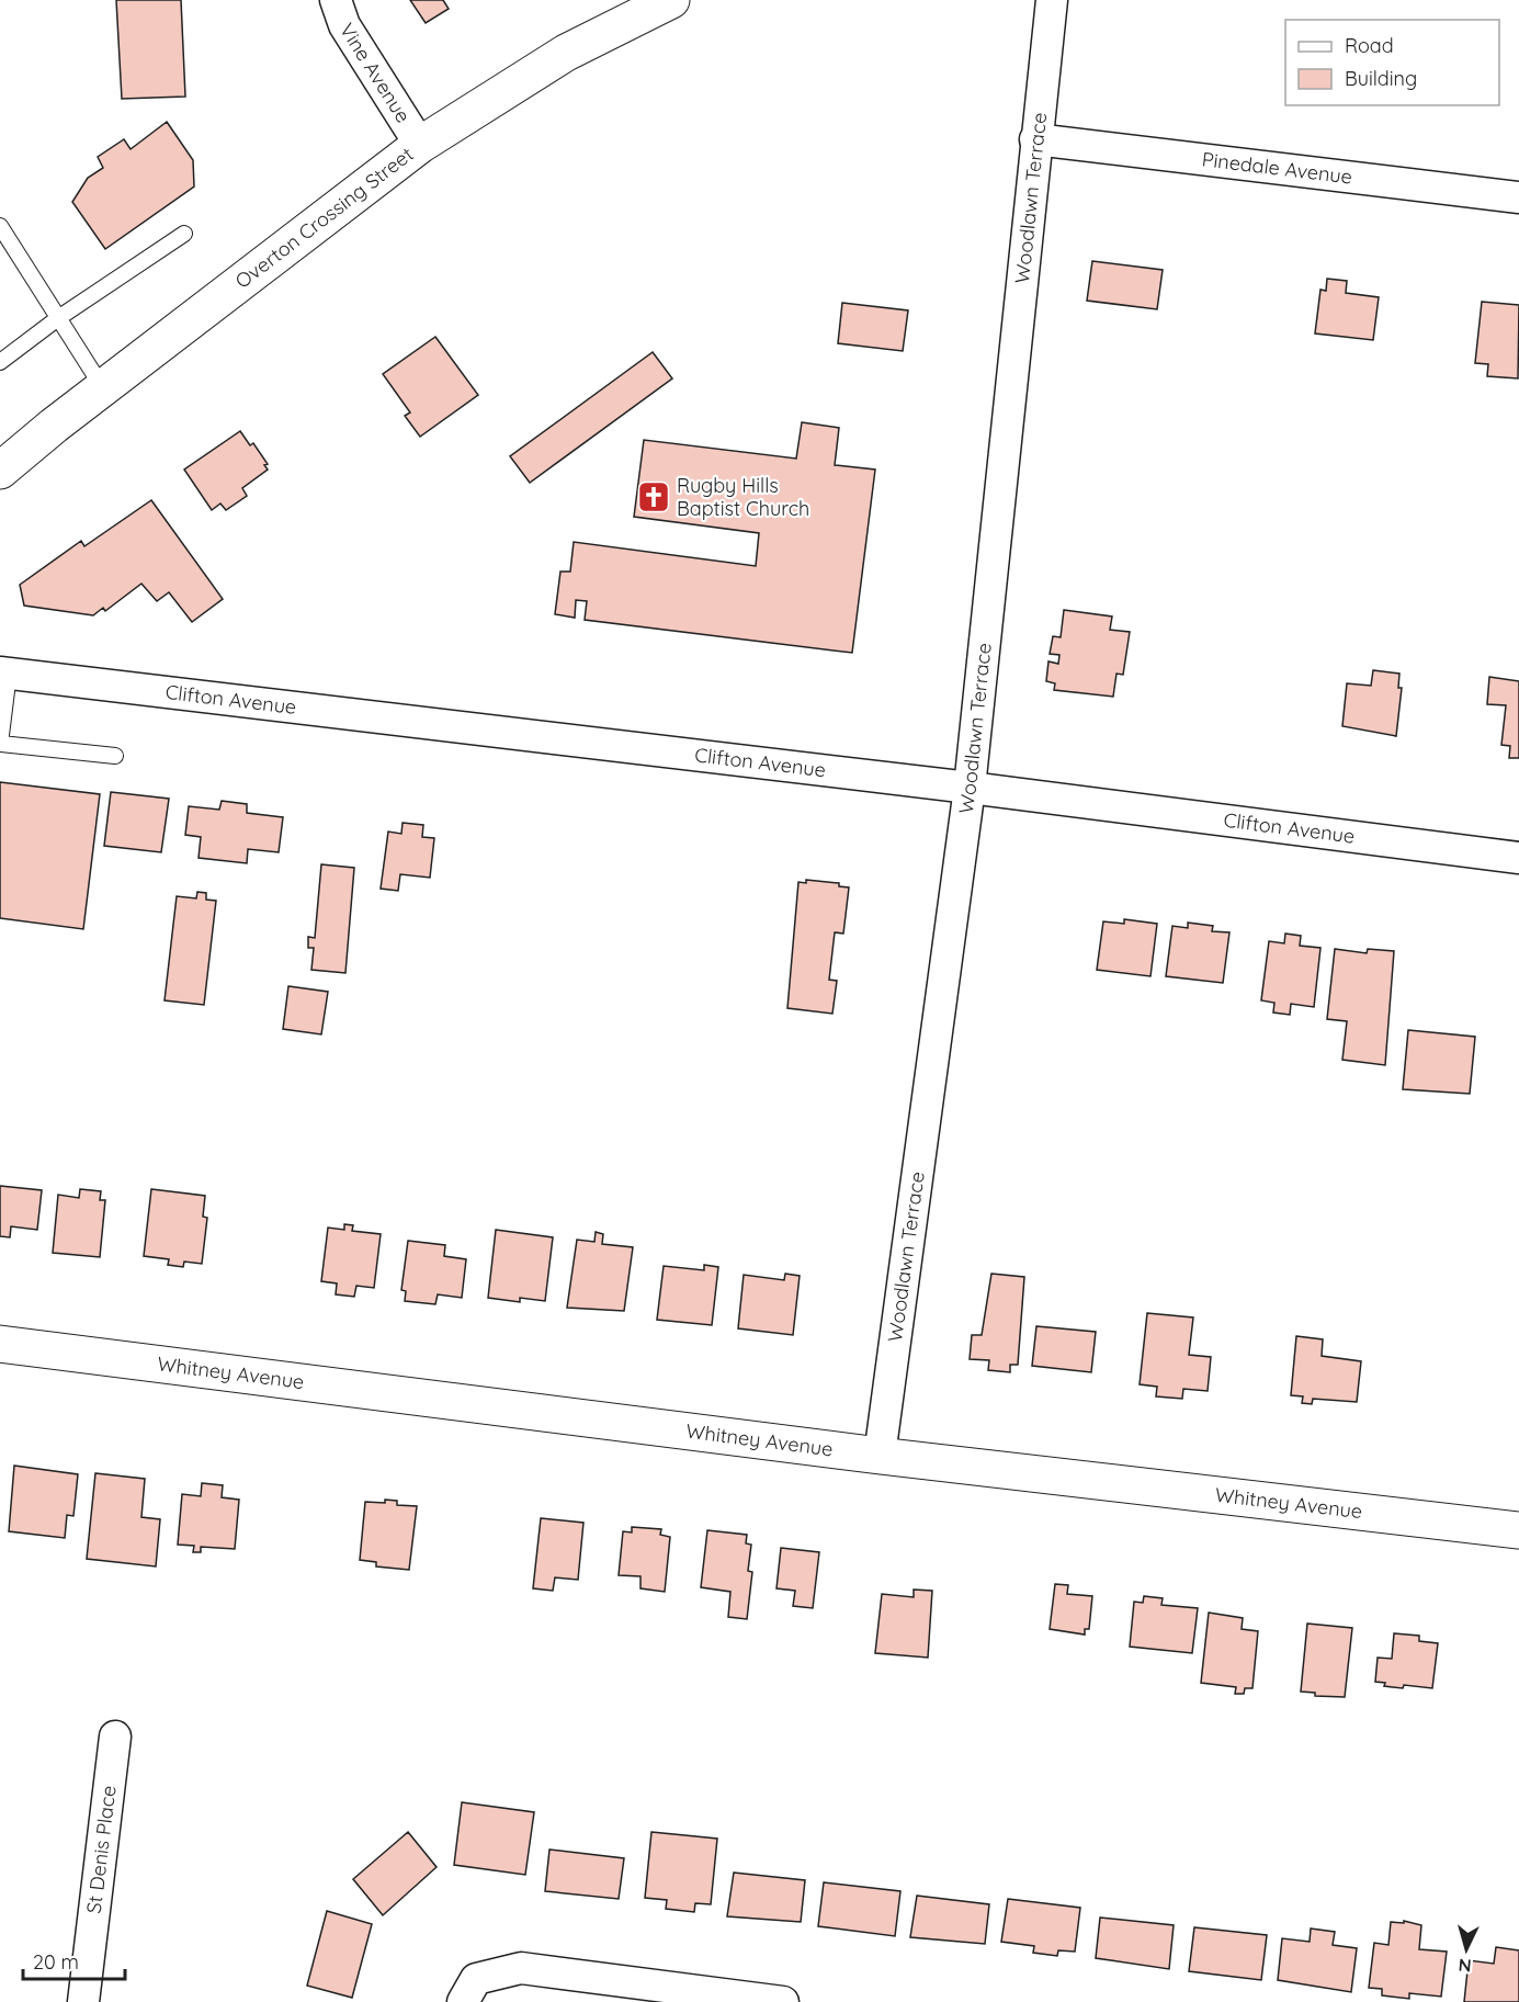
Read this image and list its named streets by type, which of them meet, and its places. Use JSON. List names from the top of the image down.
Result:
{
  "streets": {
    "main road": ["Overton Crossing Street", "Whitney Avenue"],
    "street": [
      "Vine Avenue",
      "Pinedale Avenue",
      "Woodlawn Terrace",
      "Clifton Avenue",
      "St Denis Place"
    ]
  },
  "crossings": [
    ["Vine Avenue", "Overton Crossing Street"],
    ["Pinedale Avenue", "Woodlawn Terrace"],
    ["Woodlawn Terrace", "Clifton Avenue"],
    ["Woodlawn Terrace", "Whitney Avenue"]
  ],
  "places": {
    "church": ["Rugby Hills Baptist Church"]
  },
  "legend": ["Road", "Building"],
  "scale_bar": "20 m",
  "north": "bottom"
}
